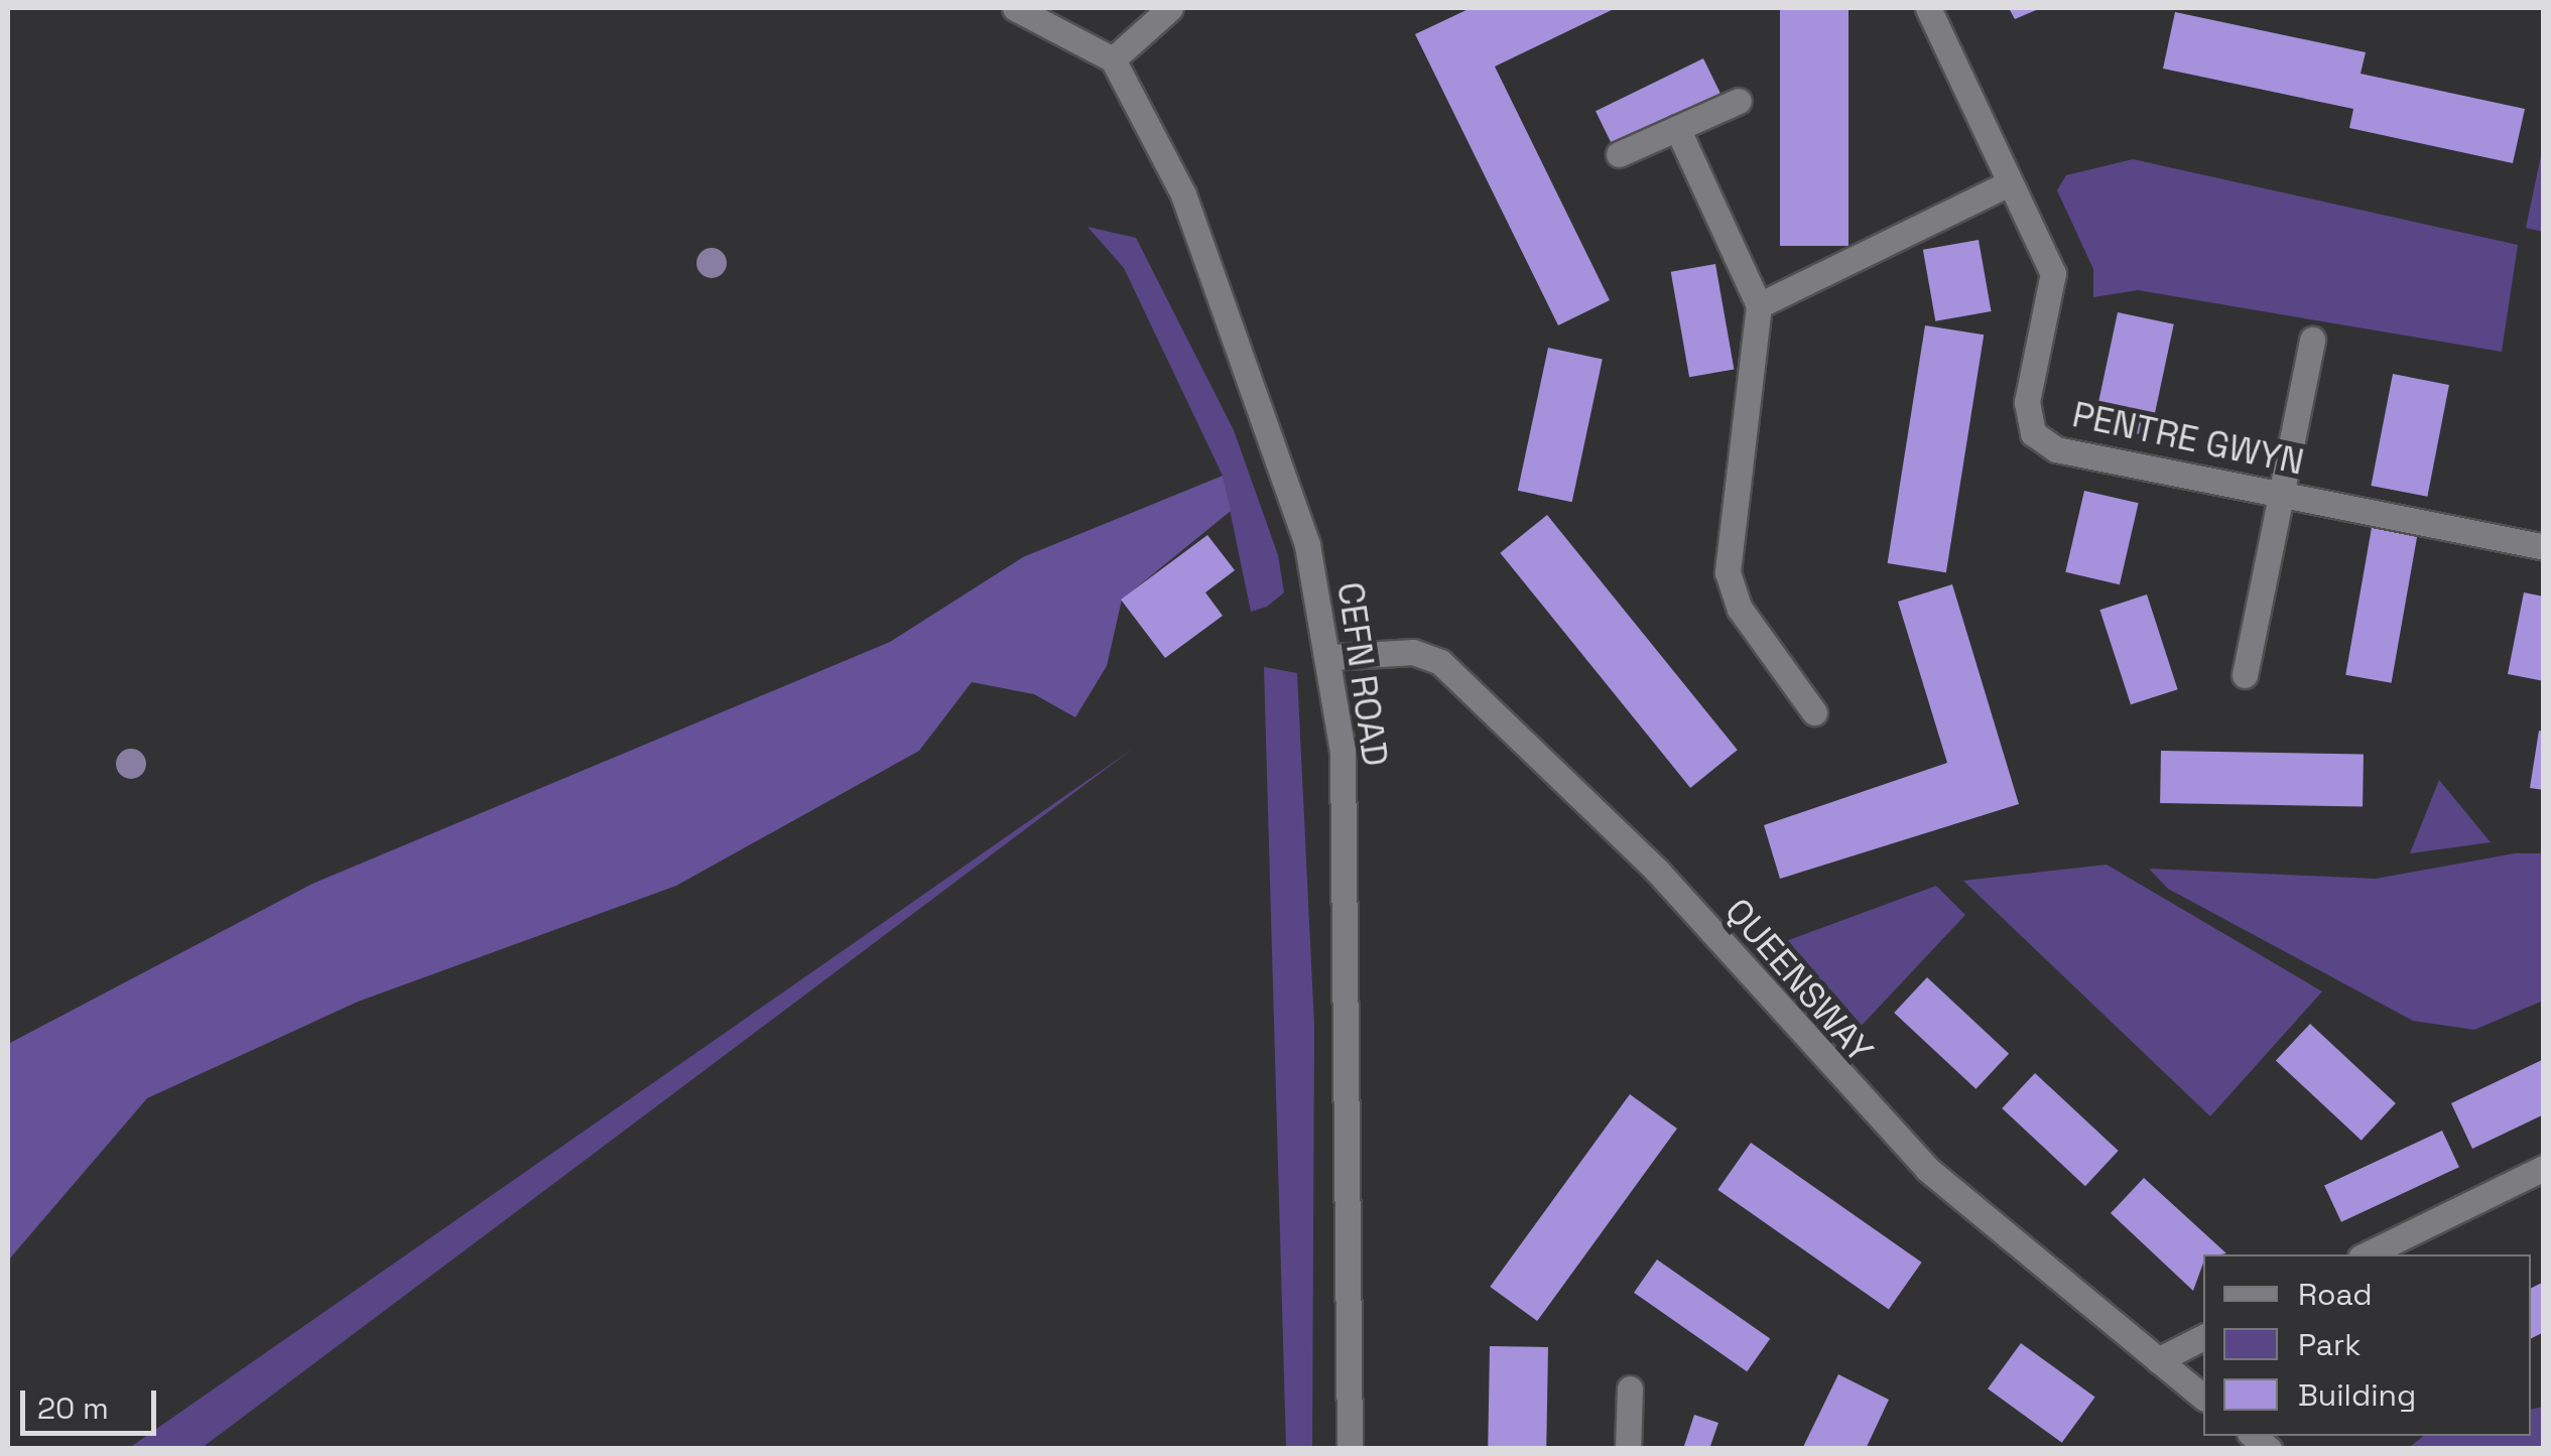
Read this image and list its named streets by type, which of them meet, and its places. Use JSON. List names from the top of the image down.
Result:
{
  "streets": {
    "street": ["PENTRE GWYN", "CEFN ROAD", "QUEENSWAY"]
  },
  "crossings": [
    ["CEFN ROAD", "QUEENSWAY"]
  ],
  "legend": ["Road", "Park", "Building"],
  "scale_bar": "20 m"
}
